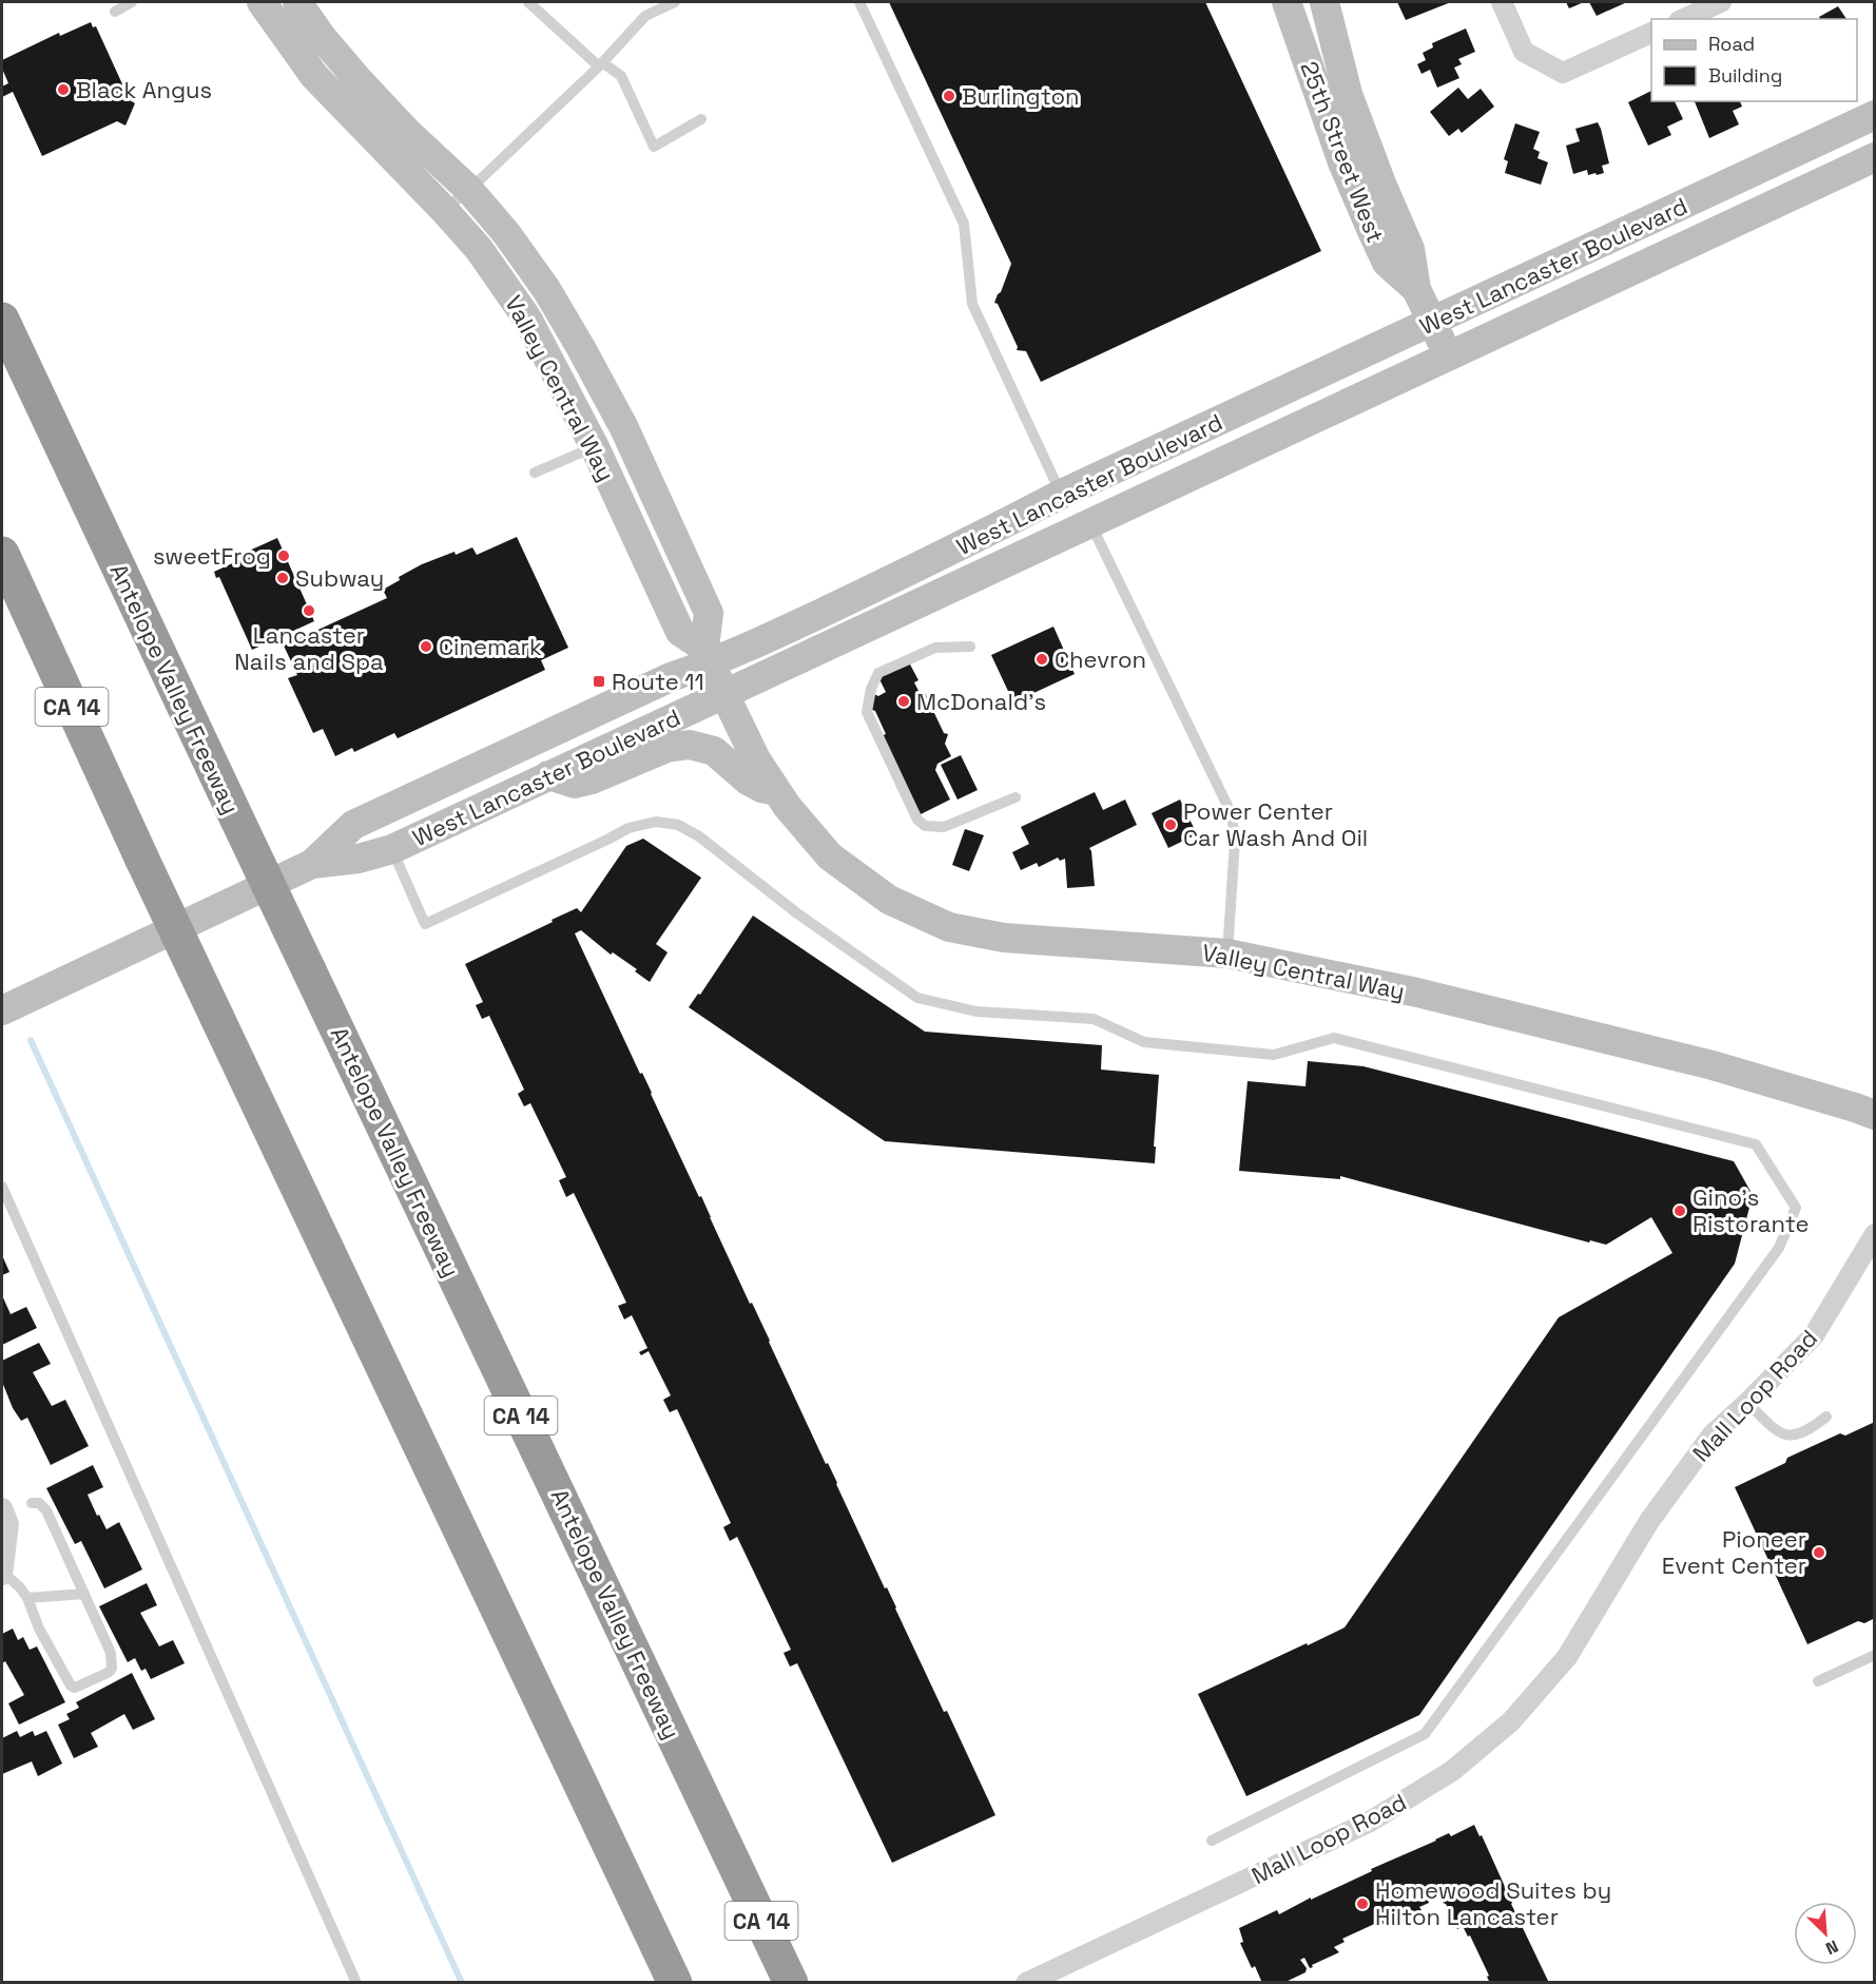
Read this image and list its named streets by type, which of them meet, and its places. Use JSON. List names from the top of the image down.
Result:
{
  "streets": {
    "highway": ["Antelope Valley Freeway", "CA 14"],
    "street": [
      "25th Street West",
      "West Lancaster Boulevard",
      "Valley Central Way",
      "Mall Loop Road"
    ]
  },
  "crossings": [
    ["25th Street West", "West Lancaster Boulevard"],
    ["West Lancaster Boulevard", "Valley Central Way"]
  ],
  "places": {
    "other": [
      "Black Angus",
      "Burlington",
      "sweetFrog",
      "Subway",
      "Lancaster Nails and Spa",
      "Cinemark",
      "Chevron",
      "McDonald's",
      "Power Center Car Wash And Oil",
      "Gino's Ristorante",
      "Pioneer Event Center",
      "Homewood Suites by Hilton Lancaster"
    ],
    "transit": ["Route 11"]
  },
  "legend": ["Road", "Building"],
  "north": "bottom right"
}
